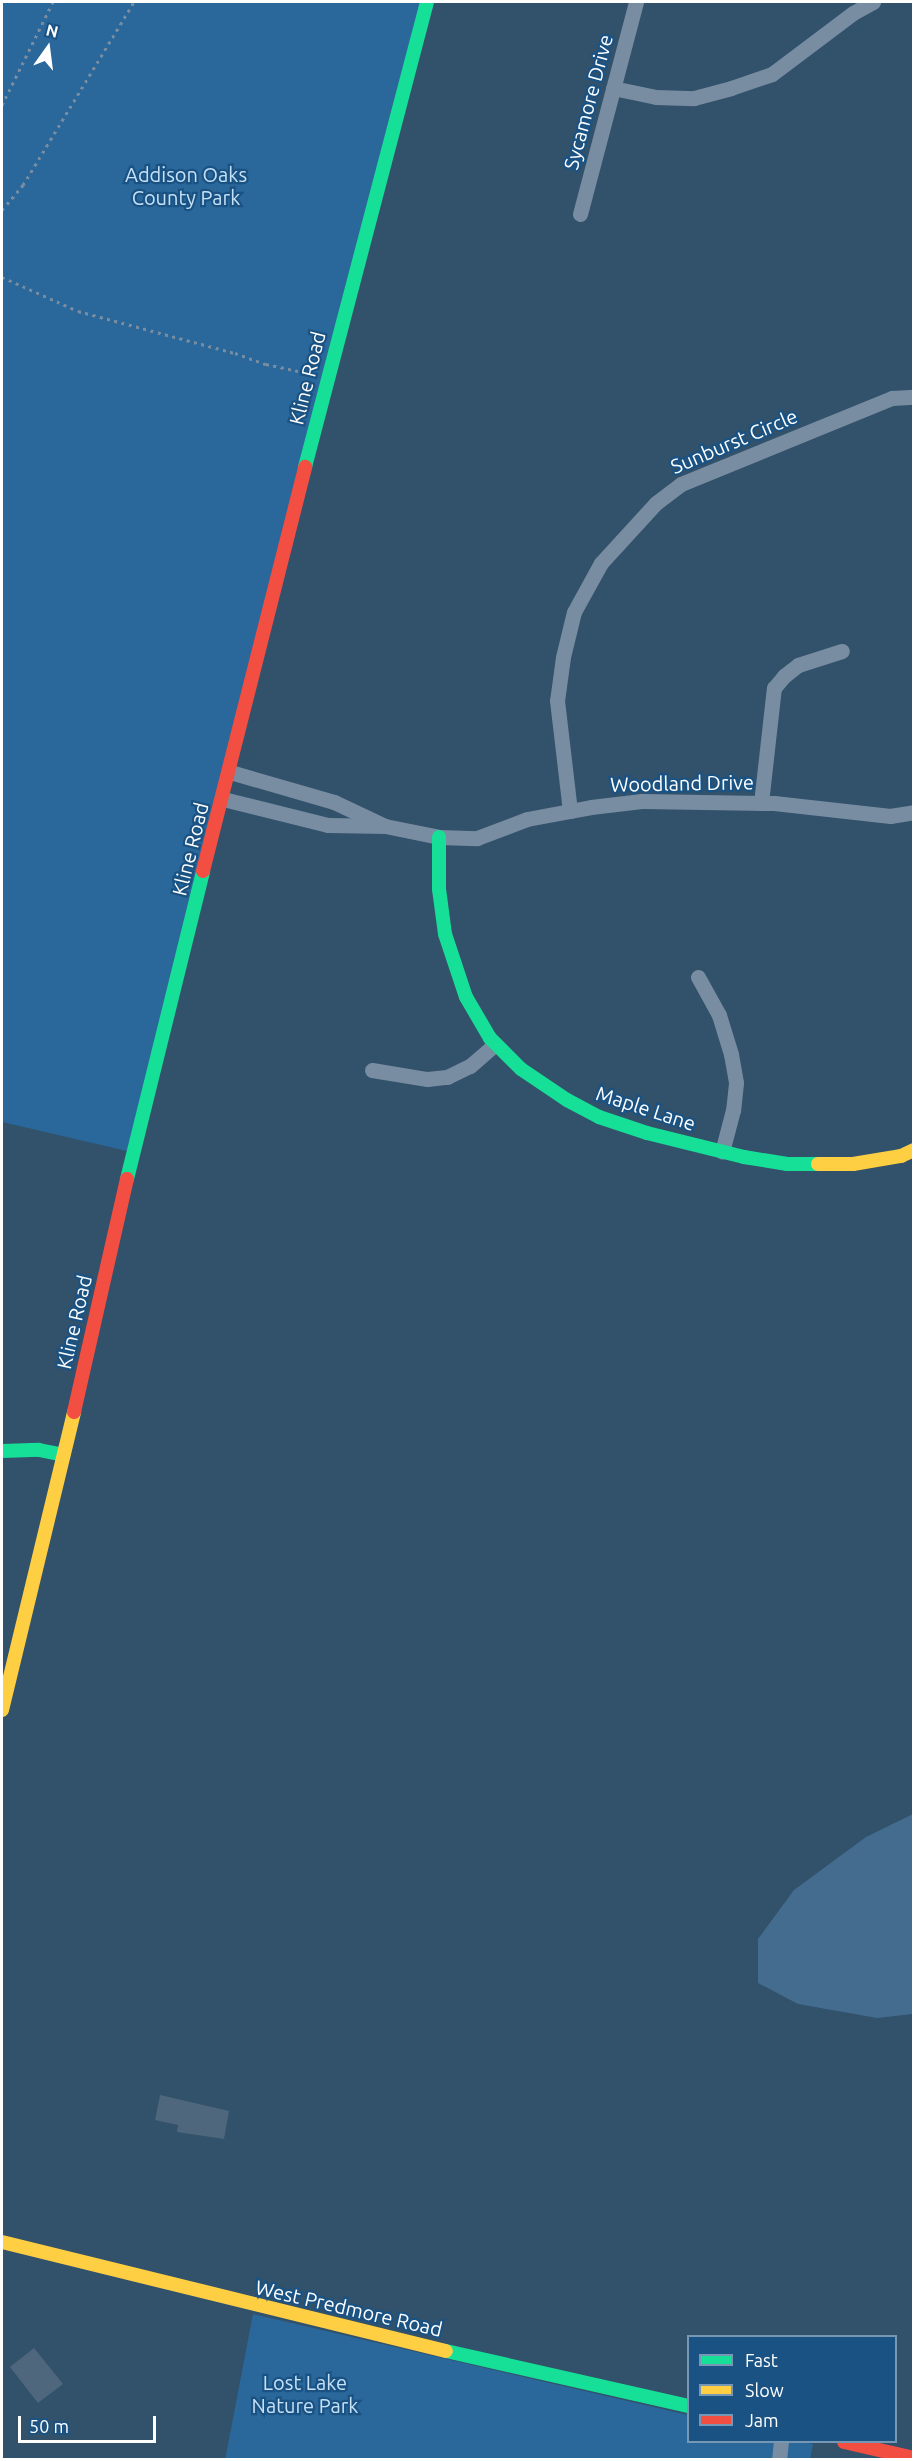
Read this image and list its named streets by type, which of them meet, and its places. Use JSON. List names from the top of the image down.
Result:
{
  "streets": {
    "street": [
      "Sycamore Drive",
      "Kline Road",
      "Sunburst Circle",
      "Woodland Drive",
      "Maple Lane",
      "West Predmore Road"
    ]
  },
  "crossings": [
    ["Kline Road", "Woodland Drive"],
    ["Sunburst Circle", "Woodland Drive"],
    ["Woodland Drive", "Maple Lane"]
  ],
  "parks": ["Addison Oaks County Park", "Lost Lake Nature Park"],
  "legend": ["Fast", "Slow", "Jam"],
  "scale_bar": "50 m",
  "north": "top"
}
